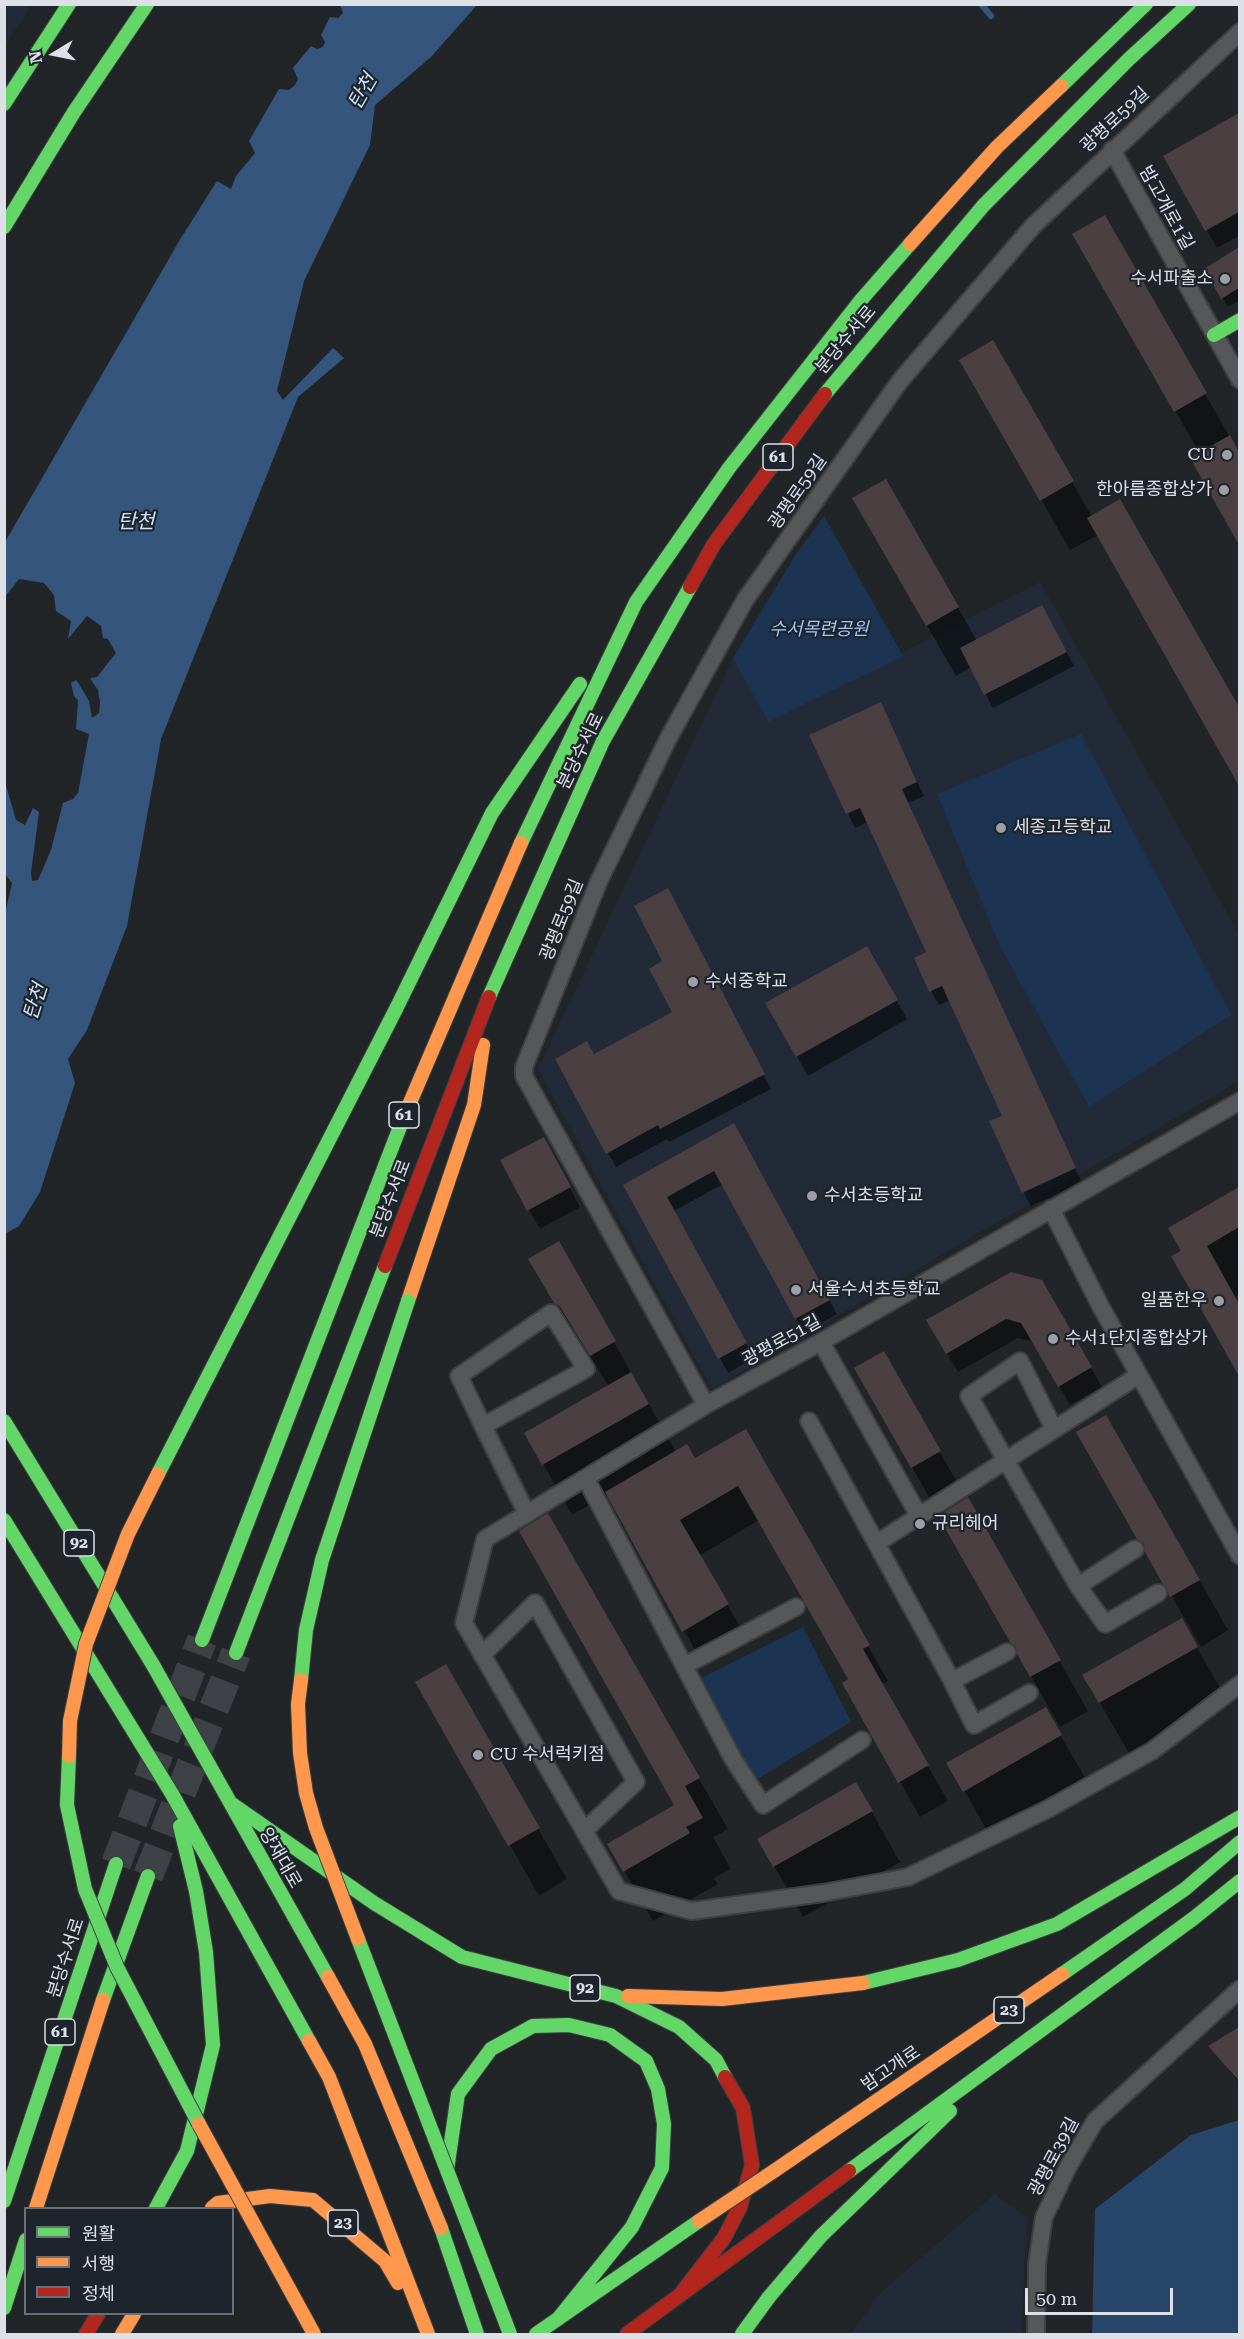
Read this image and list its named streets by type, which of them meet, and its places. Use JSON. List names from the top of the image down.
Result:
{
  "streets": {
    "main road": [
      "분당수서로",
      "61",
      "92",
      "양재대로",
      "23",
      "밤고개로"
    ],
    "street": [
      "광평로59길",
      "밤고개로1길",
      "광평로51길",
      "광평로39길"
    ]
  },
  "crossings": [
    ["광평로59길", "밤고개로1길"],
    ["광평로59길", "광평로51길"],
    ["92", "양재대로"],
    ["23", "밤고개로"]
  ],
  "water": ["탄천"],
  "parks": ["수서목련공원"],
  "places": [
    "수서파출소",
    "CU",
    "한아름종합상가",
    "세종고등학교",
    "수서중학교",
    "수서초등학교",
    "서울수서초등학교",
    "일품한우",
    "수서1단지종합상가",
    "규리헤어",
    "CU 수서럭키점"
  ],
  "legend": ["원활", "서행", "정체"],
  "scale_bar": "50 m",
  "north": "left"
}
